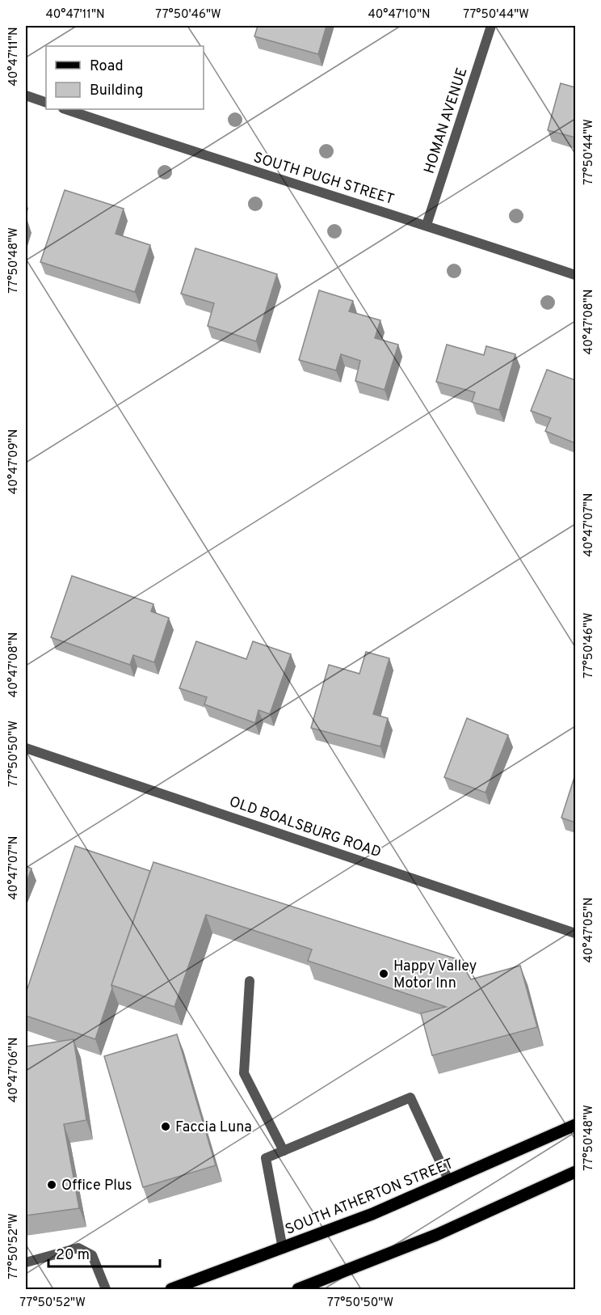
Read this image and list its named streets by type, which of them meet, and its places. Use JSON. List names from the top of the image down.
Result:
{
  "streets": {
    "main road": ["SOUTH ATHERTON STREET"],
    "street": ["HOMAN AVENUE", "SOUTH PUGH STREET", "OLD BOALSBURG ROAD"]
  },
  "crossings": [
    ["HOMAN AVENUE", "SOUTH PUGH STREET"]
  ],
  "places": ["Happy Valley Motor Inn", "Faccia Luna", "Office Plus"],
  "legend": ["Road", "Building"],
  "scale_bar": "20 m",
  "coordinates": [
    "40°47'11\"N",
    "77°50'46\"W",
    "40°47'10\"N",
    "77°50'44\"W",
    "77°50'48\"W",
    "40°47'08\"N",
    "40°47'09\"N",
    "40°47'07\"N",
    "77°50'50\"W",
    "40°47'05\"N",
    "40°47'06\"N",
    "77°50'52\"W"
  ]
}
